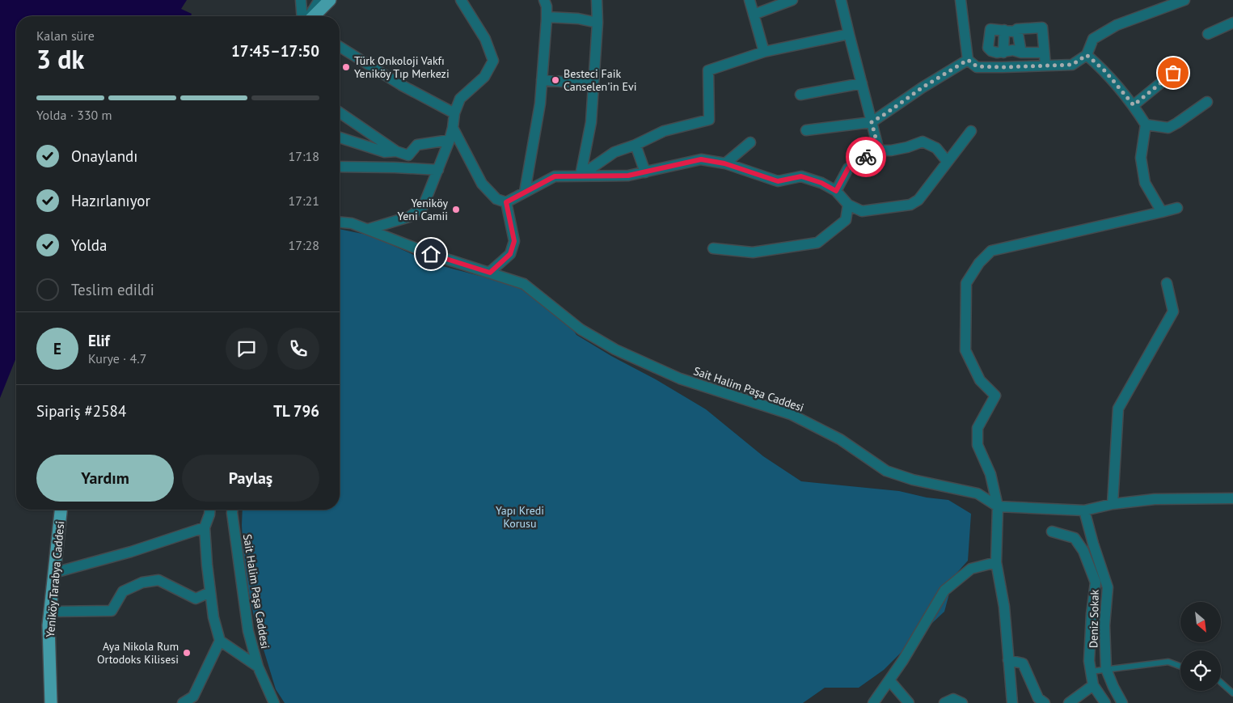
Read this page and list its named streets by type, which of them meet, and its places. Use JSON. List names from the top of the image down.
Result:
{
  "streets": {
    "main road": ["Yeniköy Tarabya Caddesi"],
    "street": ["Sait Halim Paşa Caddesi", "Deniz Sokak"]
  },
  "crossings": [
    ["Sait Halim Paşa Caddesi", "Deniz Sokak"]
  ],
  "parks": ["Yapı Kredi Korusu"],
  "places": [
    "Türk Onkoloji Vakfı Yeniköy Tıp Merkezi",
    "Besteci Faik Canselen'in Evi",
    "Yeniköy Yeni Camii",
    "Aya Nikola Rum Ortodoks Kilisesi"
  ],
  "north": "bottom right",
  "page": {
    "heading": ["3 dk", "Kalan süre", "17:45–17:50"],
    "panel": [
      "Elif",
      "Kurye · 4.7",
      "Sipariş #2584",
      "TL 796"
    ],
    "bar": "Yolda · 330 m",
    "list": [
      ["Onaylandı", "17:18"],
      ["Hazırlanıyor", "17:21"],
      ["Yolda", "17:28"],
      "Teslim edildi"
    ],
    "round": "E",
    "buttons": ["Yardım", "Paylaş"]
  }
}
